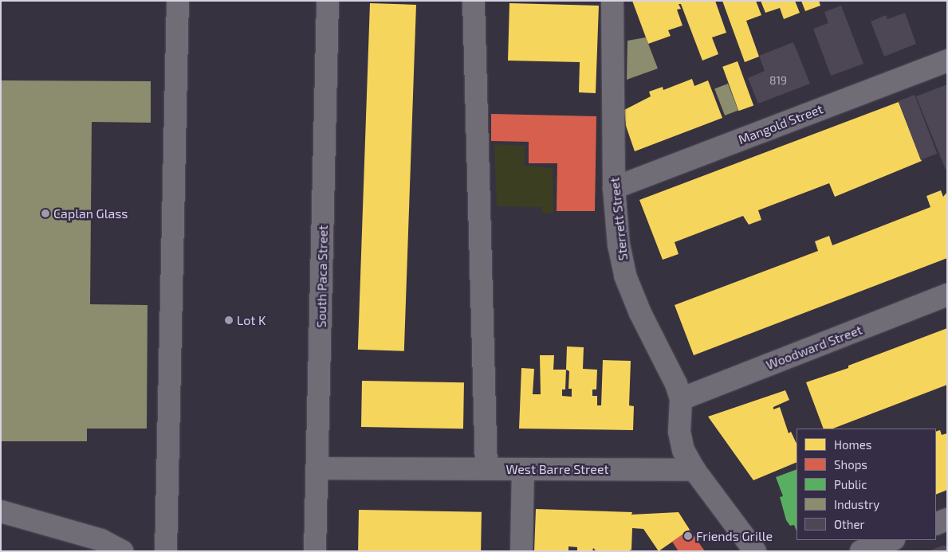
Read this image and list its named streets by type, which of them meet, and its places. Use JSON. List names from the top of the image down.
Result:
{
  "streets": {
    "street": [
      "Mangold Street",
      "Sterrett Street",
      "South Paca Street",
      "Woodward Street",
      "West Barre Street"
    ]
  },
  "crossings": [
    ["Mangold Street", "Sterrett Street"],
    ["Sterrett Street", "Woodward Street"],
    ["Sterrett Street", "West Barre Street"],
    ["South Paca Street", "West Barre Street"]
  ],
  "places": ["Caplan Glass", "Lot K", "Friends Grille"],
  "house_numbers": ["819"],
  "legend": [
    "Homes",
    "Shops",
    "Public",
    "Industry",
    "Other"
  ]
}
